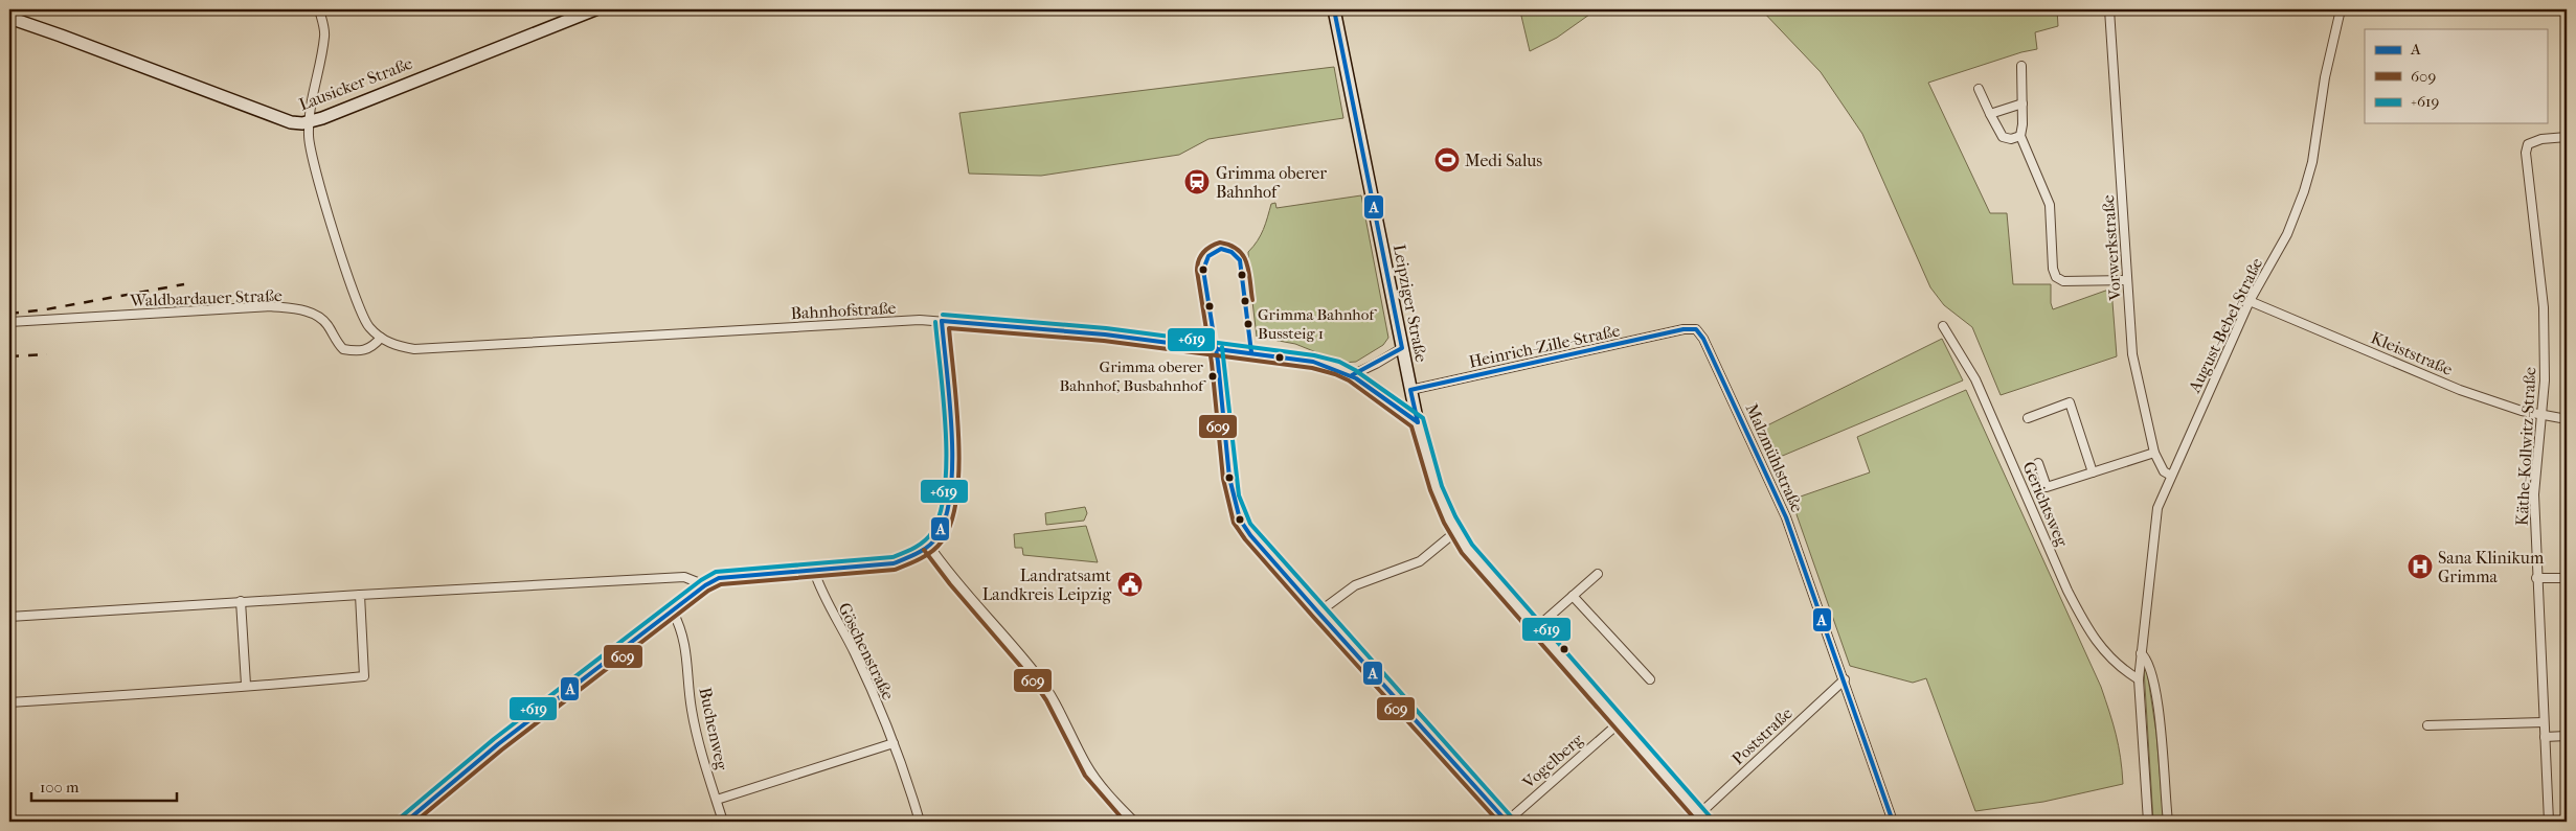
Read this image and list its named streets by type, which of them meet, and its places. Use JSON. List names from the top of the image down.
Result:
{
  "streets": {
    "main road": ["Lausicker Straße", "Leipziger Straße"],
    "street": [
      "Vorwerkstraße",
      "Waldbardauer Straße",
      "Bahnhofstraße",
      "August-Bebel-Straße",
      "Heinrich-Zille-Straße",
      "Kleiststraße",
      "Käthe-Kollwitz-Straße",
      "Malzmühlstraße",
      "Gerichtsweg",
      "Göschenstraße",
      "Buchenweg",
      "Poststraße",
      "Vogelberg"
    ]
  },
  "crossings": [
    ["Lausicker Straße", "Bahnhofstraße"],
    ["Vorwerkstraße", "August-Bebel-Straße"],
    ["Waldbardauer Straße", "Bahnhofstraße"],
    ["Leipziger Straße", "Bahnhofstraße"],
    ["Leipziger Straße", "Heinrich-Zille-Straße"],
    ["Leipziger Straße", "Poststraße"],
    ["Leipziger Straße", "Vogelberg"],
    ["August-Bebel-Straße", "Kleiststraße"],
    ["August-Bebel-Straße", "Gerichtsweg"],
    ["Heinrich-Zille-Straße", "Malzmühlstraße"],
    ["Kleiststraße", "Käthe-Kollwitz-Straße"],
    ["Malzmühlstraße", "Poststraße"]
  ],
  "places": {
    "sports": ["Medi Salus"],
    "station": ["Grimma oberer Bahnhof"],
    "other": ["Grimma Bahnhof Bussteig 1", "Grimma oberer Bahnhof, Busbahnhof"],
    "hospital": ["Sana Klinikum Grimma"],
    "public building": ["Landratsamt Landkreis Leipzig"]
  },
  "lines": ["transit line A", "transit line 609", "transit line +619"],
  "legend": ["A", "609", "+619"],
  "scale_bar": "100 m"
}
